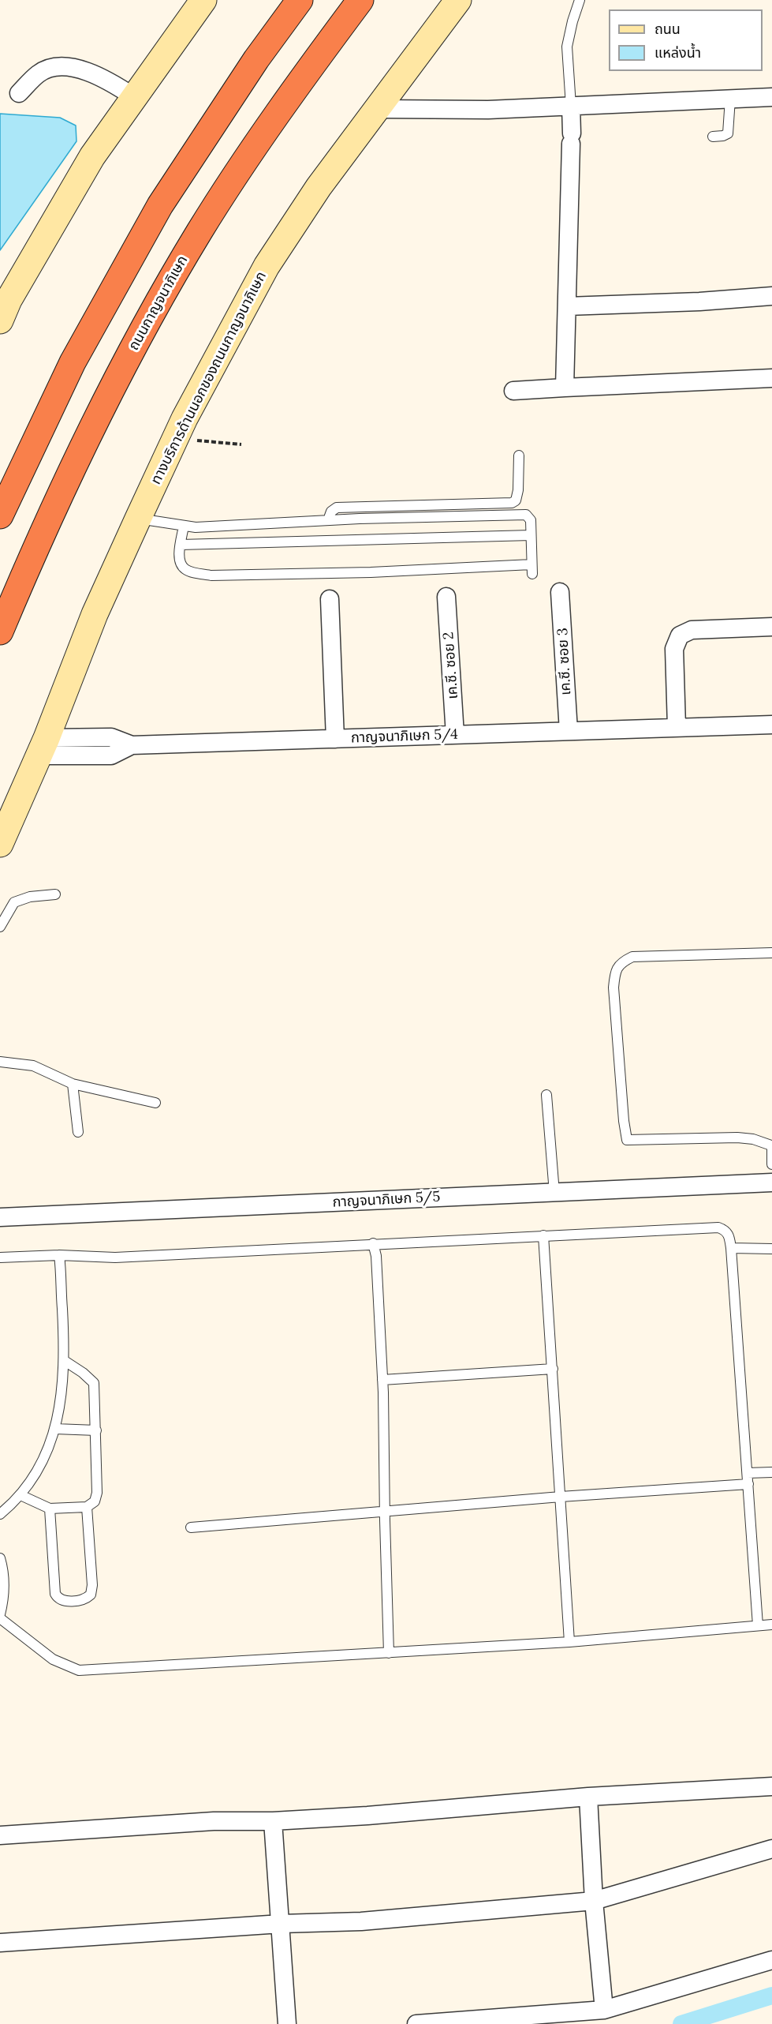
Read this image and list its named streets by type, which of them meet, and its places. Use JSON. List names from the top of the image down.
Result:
{
  "streets": {
    "highway": ["ถนนกาญจนาภิเษก"],
    "main road": ["ทางบริการด้านนอกของถนนกาญจนาภิเษก"],
    "street": [
      "เค.ซี. ซอย 3",
      "เค.ซี. ซอย 2",
      "กาญจนาภิเษก 5/4",
      "กาญจนาภิเษก 5/5"
    ]
  },
  "crossings": [
    ["ทางบริการด้านนอกของถนนกาญจนาภิเษก", "กาญจนาภิเษก 5/4"],
    ["เค.ซี. ซอย 3", "กาญจนาภิเษก 5/4"],
    ["เค.ซี. ซอย 2", "กาญจนาภิเษก 5/4"]
  ],
  "legend": ["ถนน", "แหล่งน้ำ"]
}
